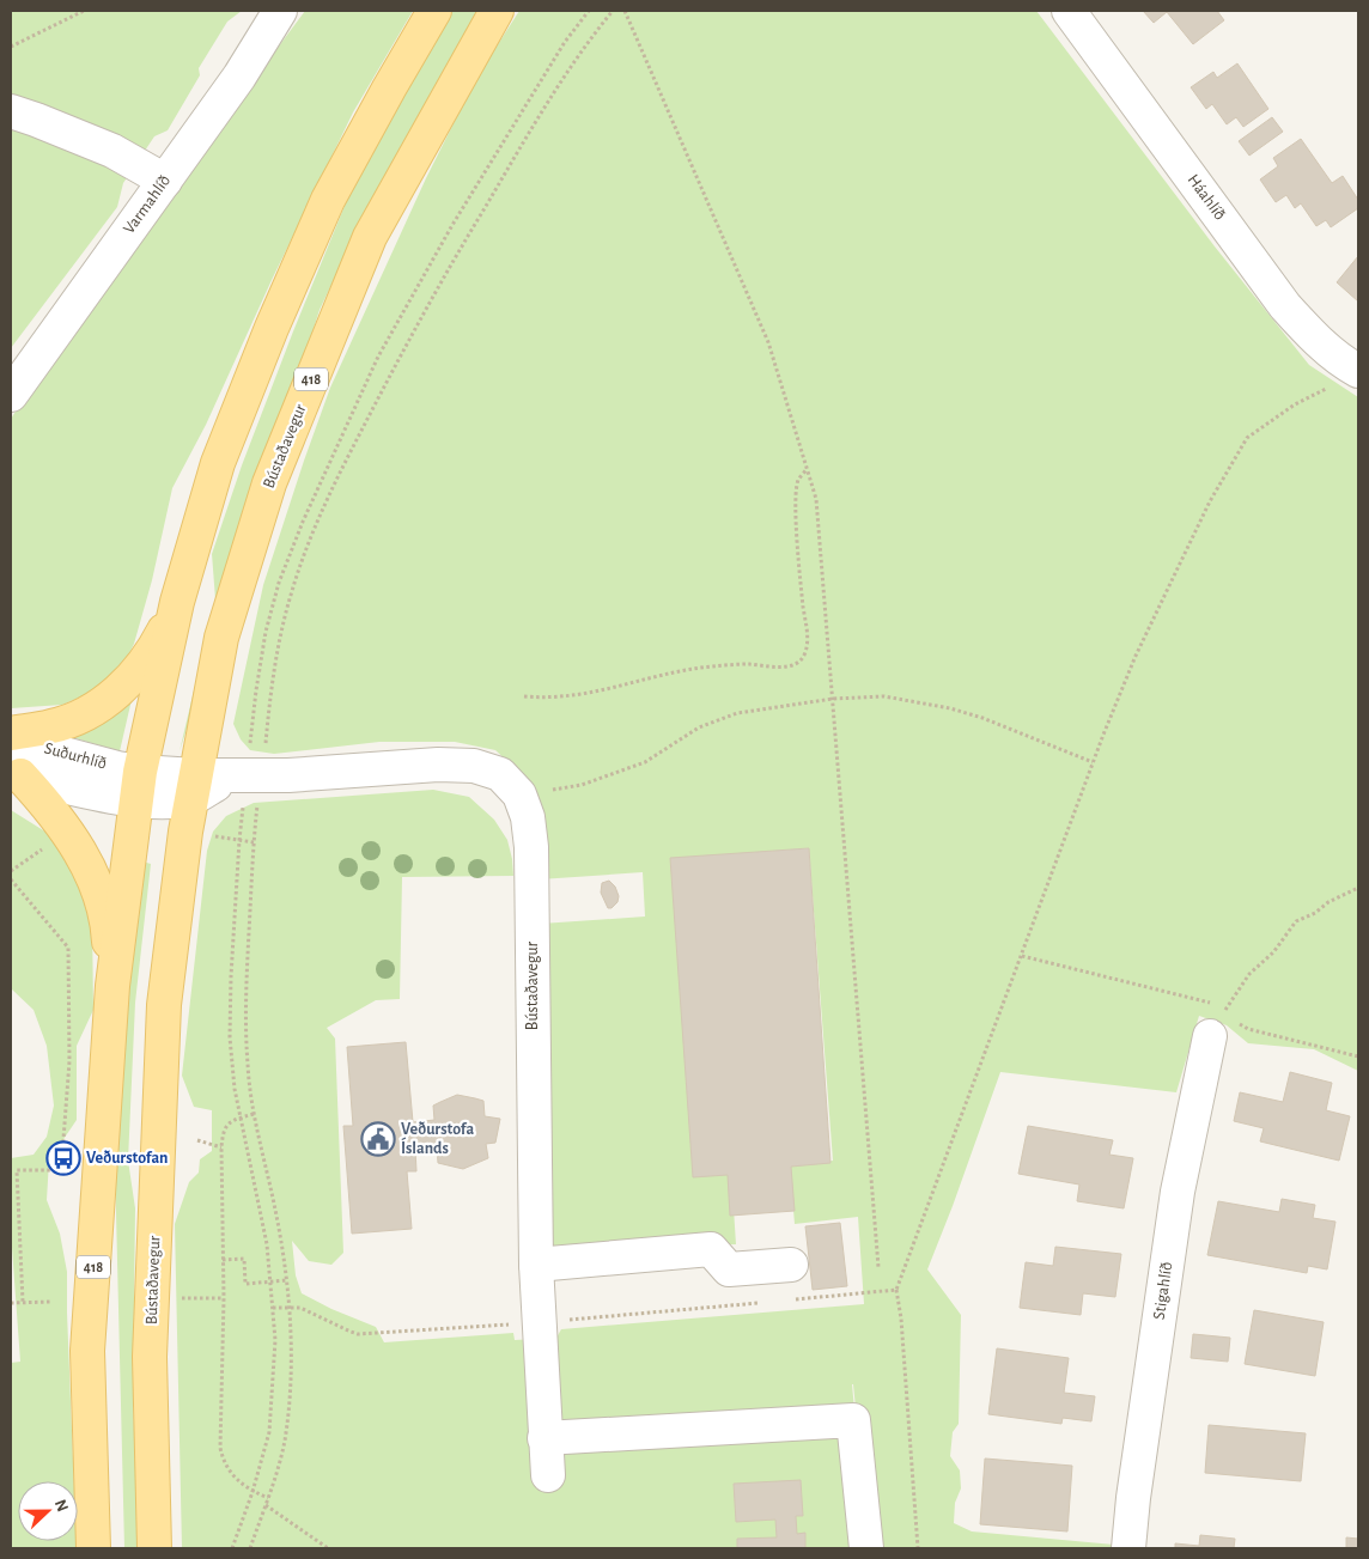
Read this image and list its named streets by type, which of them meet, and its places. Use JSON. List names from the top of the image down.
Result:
{
  "streets": {
    "main road": ["418", "Bústaðavegur"],
    "street": [
      "Háahlíð",
      "Varmahlíð",
      "Suðurhlíð",
      "Stigahlíð"
    ]
  },
  "crossings": [
    ["418", "Bústaðavegur"],
    ["418", "Suðurhlíð"],
    ["Bústaðavegur", "Suðurhlíð"]
  ],
  "places": {
    "public building": ["Veðurstofa Íslands"],
    "bus stop": ["Veðurstofan"]
  },
  "north": "right"
}
